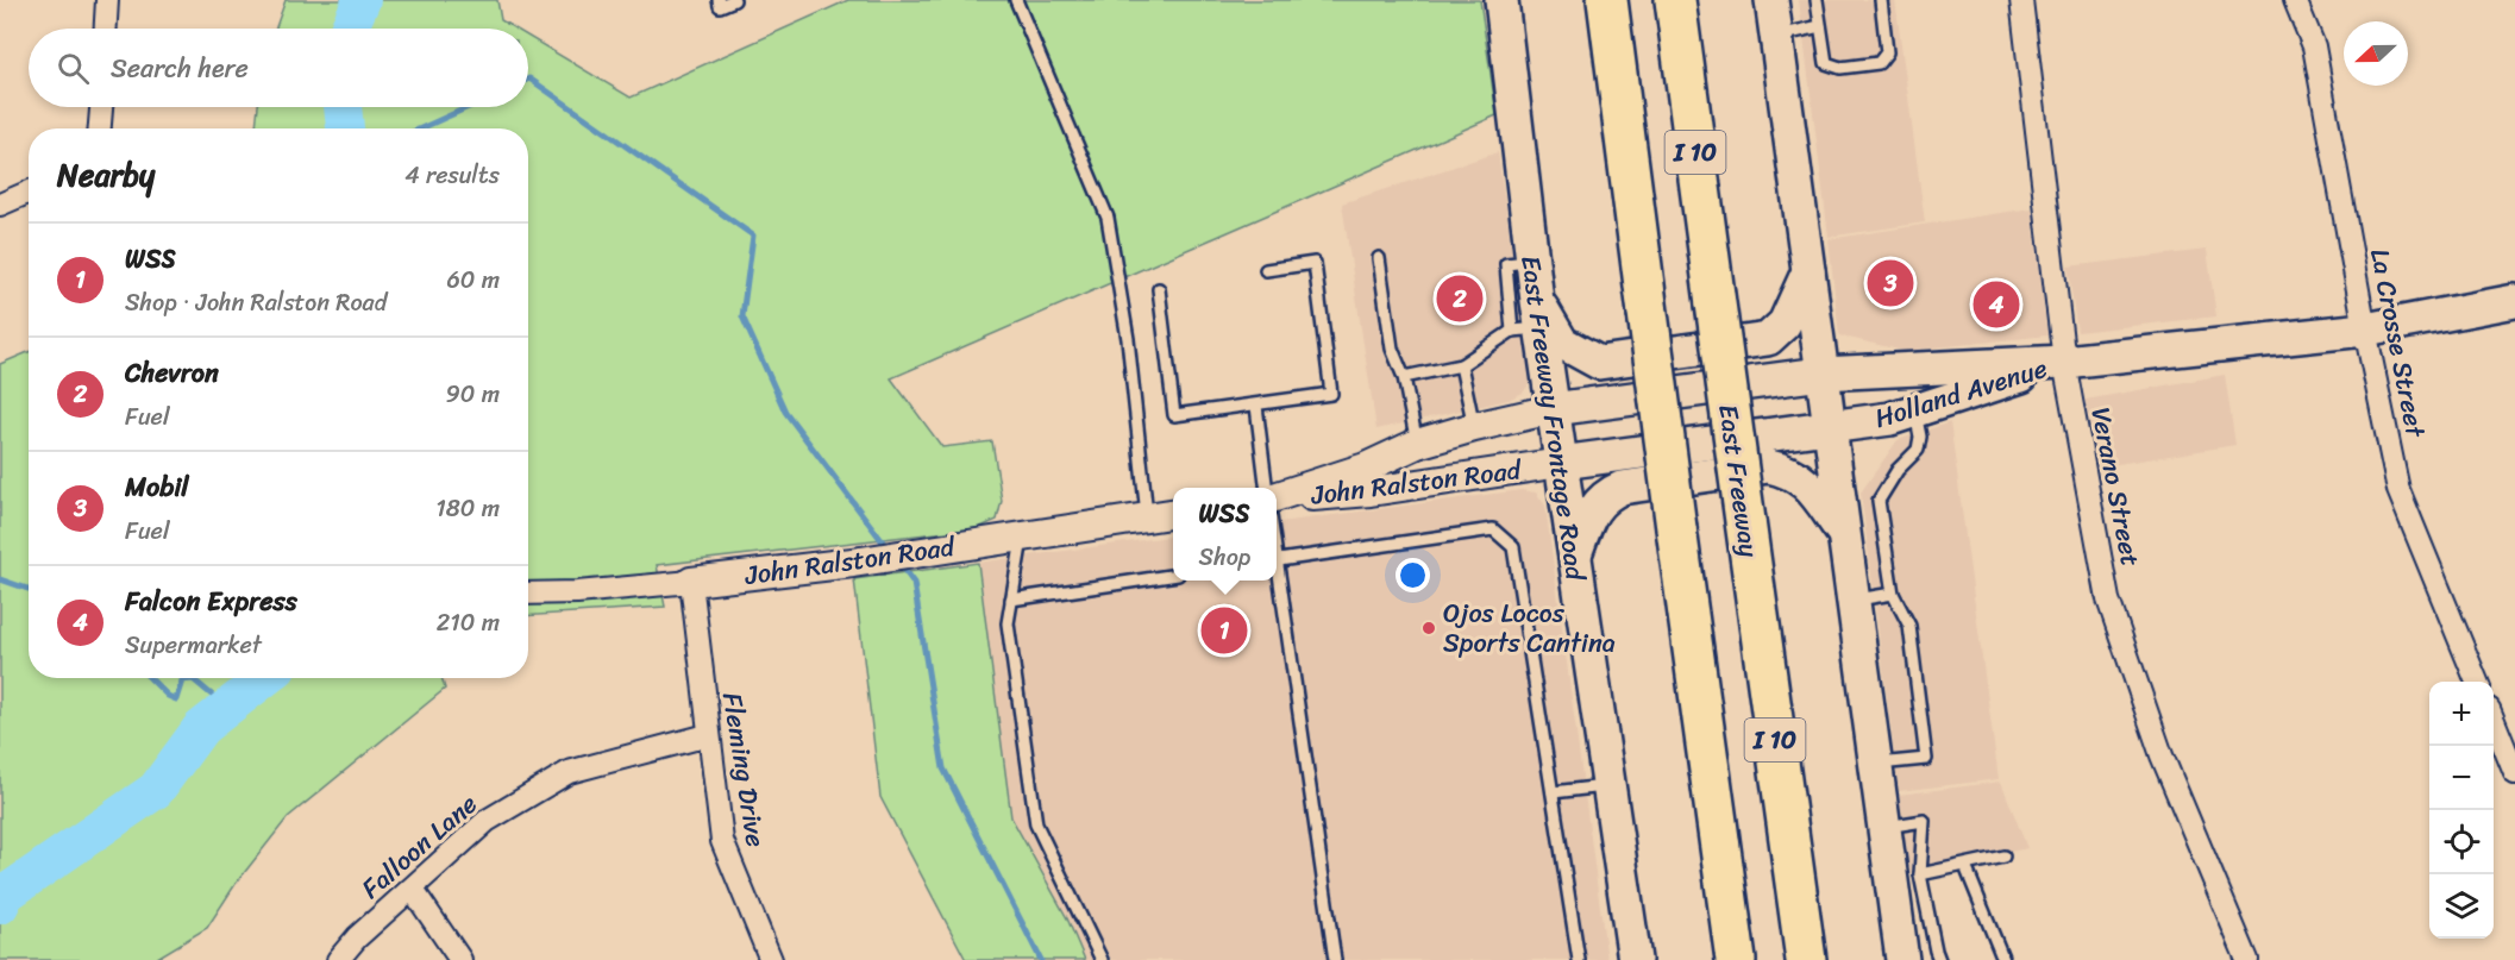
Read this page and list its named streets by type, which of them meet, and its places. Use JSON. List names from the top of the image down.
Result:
{
  "streets": {
    "highway": ["I 10", "East Freeway"],
    "main road": ["Holland Avenue", "East Freeway Frontage Road", "John Ralston Road"],
    "street": [
      "La Crosse Street",
      "Verano Street",
      "Fleming Drive",
      "Falloon Lane"
    ]
  },
  "crossings": [
    ["La Crosse Street", "Holland Avenue"],
    ["Holland Avenue", "East Freeway Frontage Road"],
    ["Holland Avenue", "John Ralston Road"],
    ["Holland Avenue", "Verano Street"],
    ["East Freeway Frontage Road", "John Ralston Road"],
    ["John Ralston Road", "Fleming Drive"],
    ["Fleming Drive", "Falloon Lane"]
  ],
  "places": ["Ojos Locos Sports Cantina"],
  "north": "left",
  "page": {
    "search": "Search here",
    "heading": ["Nearby", "4 results"],
    "list": [
      {
        "mark": "1",
        "name": "WSS",
        "note": "Shop · John Ralston Road",
        "value": "60 m"
      },
      {
        "mark": "2",
        "name": "Chevron",
        "note": "Fuel",
        "value": "90 m"
      },
      {
        "mark": "3",
        "name": "Mobil",
        "note": "Fuel",
        "value": "180 m"
      },
      {
        "mark": "4",
        "name": "Falcon Express",
        "note": "Supermarket",
        "value": "210 m"
      }
    ],
    "pins": [
      "3",
      "2",
      "4",
      "1"
    ],
    "popup": ["WSS", "Shop"],
    "map_buttons": ["+", "−"]
  }
}
